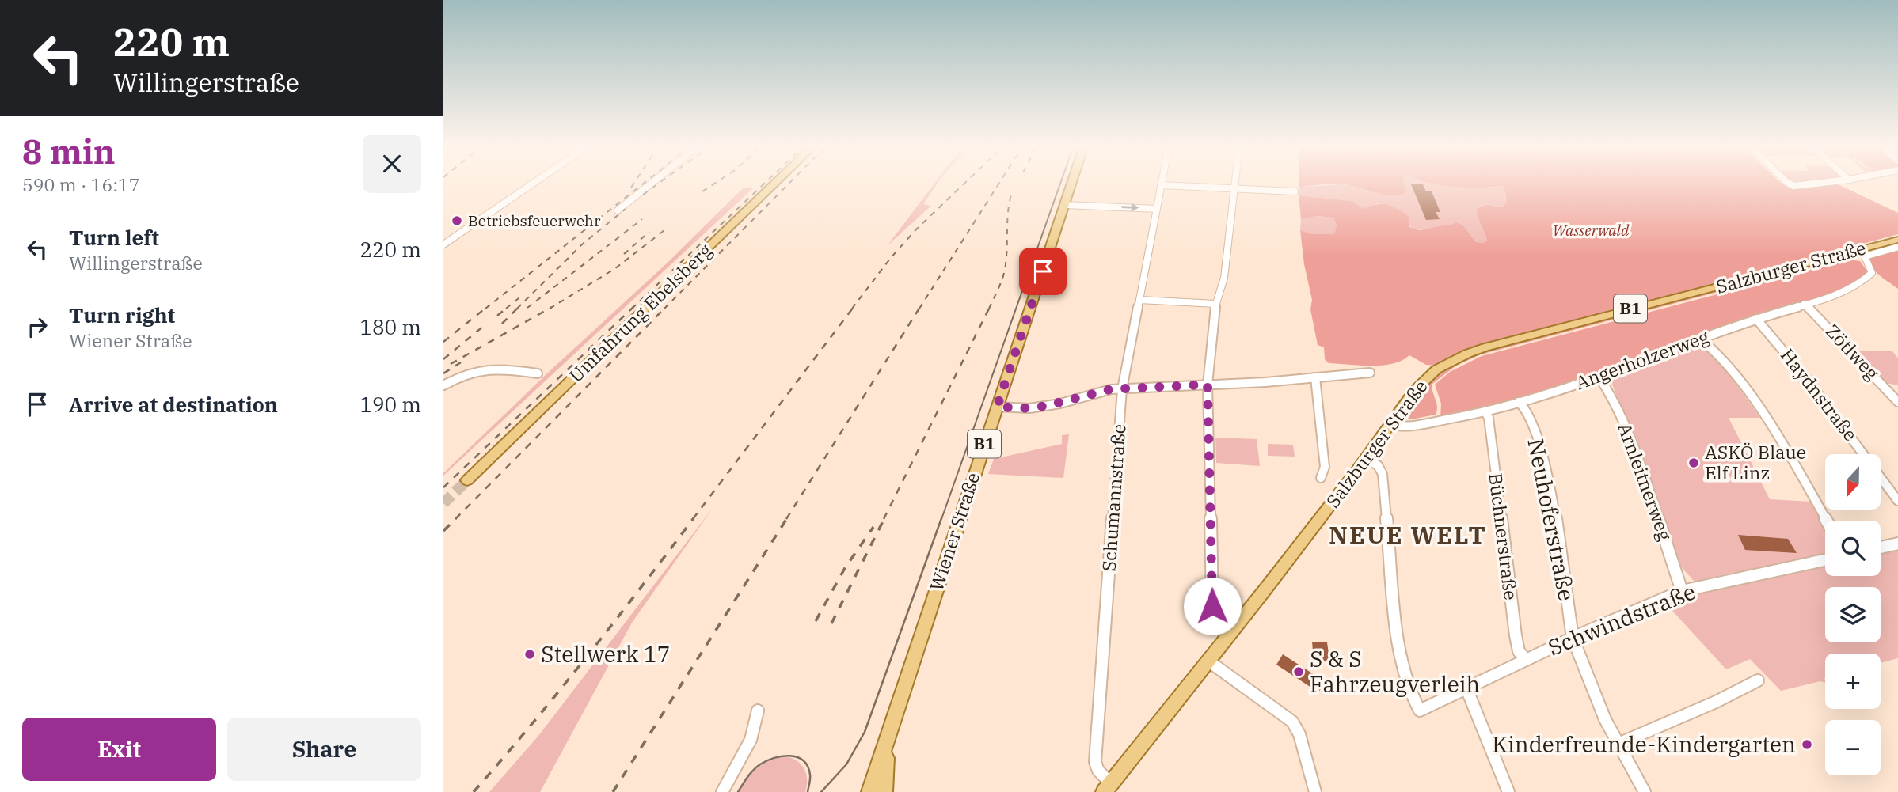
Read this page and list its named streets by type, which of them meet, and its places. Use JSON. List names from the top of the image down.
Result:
{
  "streets": {
    "main road": [
      "Salzburger Straße",
      "B1",
      "Umfahrung Ebelsberg",
      "Wiener Straße"
    ],
    "street": [
      "Zötlweg",
      "Angerholzerweg",
      "Haydnstraße",
      "Arnleitnerweg",
      "Schumannstraße",
      "Neuhoferstraße",
      "Büchnerstraße",
      "Schwindstraße"
    ]
  },
  "crossings": [
    ["Salzburger Straße", "Angerholzerweg"],
    ["Salzburger Straße", "Schumannstraße"],
    ["Salzburger Straße", "Schwindstraße"],
    ["B1", "Wiener Straße"],
    ["Zötlweg", "Angerholzerweg"],
    ["Angerholzerweg", "Haydnstraße"],
    ["Angerholzerweg", "Arnleitnerweg"],
    ["Angerholzerweg", "Neuhoferstraße"],
    ["Angerholzerweg", "Büchnerstraße"],
    ["Arnleitnerweg", "Schwindstraße"],
    ["Neuhoferstraße", "Schwindstraße"],
    ["Büchnerstraße", "Schwindstraße"]
  ],
  "districts": ["NEUE WELT"],
  "parks": ["Wasserwald"],
  "places": [
    "Betriebsfeuerwehr",
    "ASKÖ Blaue Elf Linz",
    "Stellwerk 17",
    "S & S Fahrzeugverleih",
    "Kinderfreunde-Kindergarten"
  ],
  "north": "bottom",
  "page": {
    "turn": ["220 m", "Willingerstraße"],
    "heading": ["8 min", "590 m · 16:17"],
    "list": [
      {
        "name": "Turn left",
        "note": "Willingerstraße",
        "value": "220 m"
      },
      {
        "name": "Turn right",
        "note": "Wiener Straße",
        "value": "180 m"
      },
      {
        "name": "Arrive at destination",
        "value": "190 m"
      }
    ],
    "map_buttons": ["+", "−"],
    "buttons": ["Exit", "Share"]
  }
}
